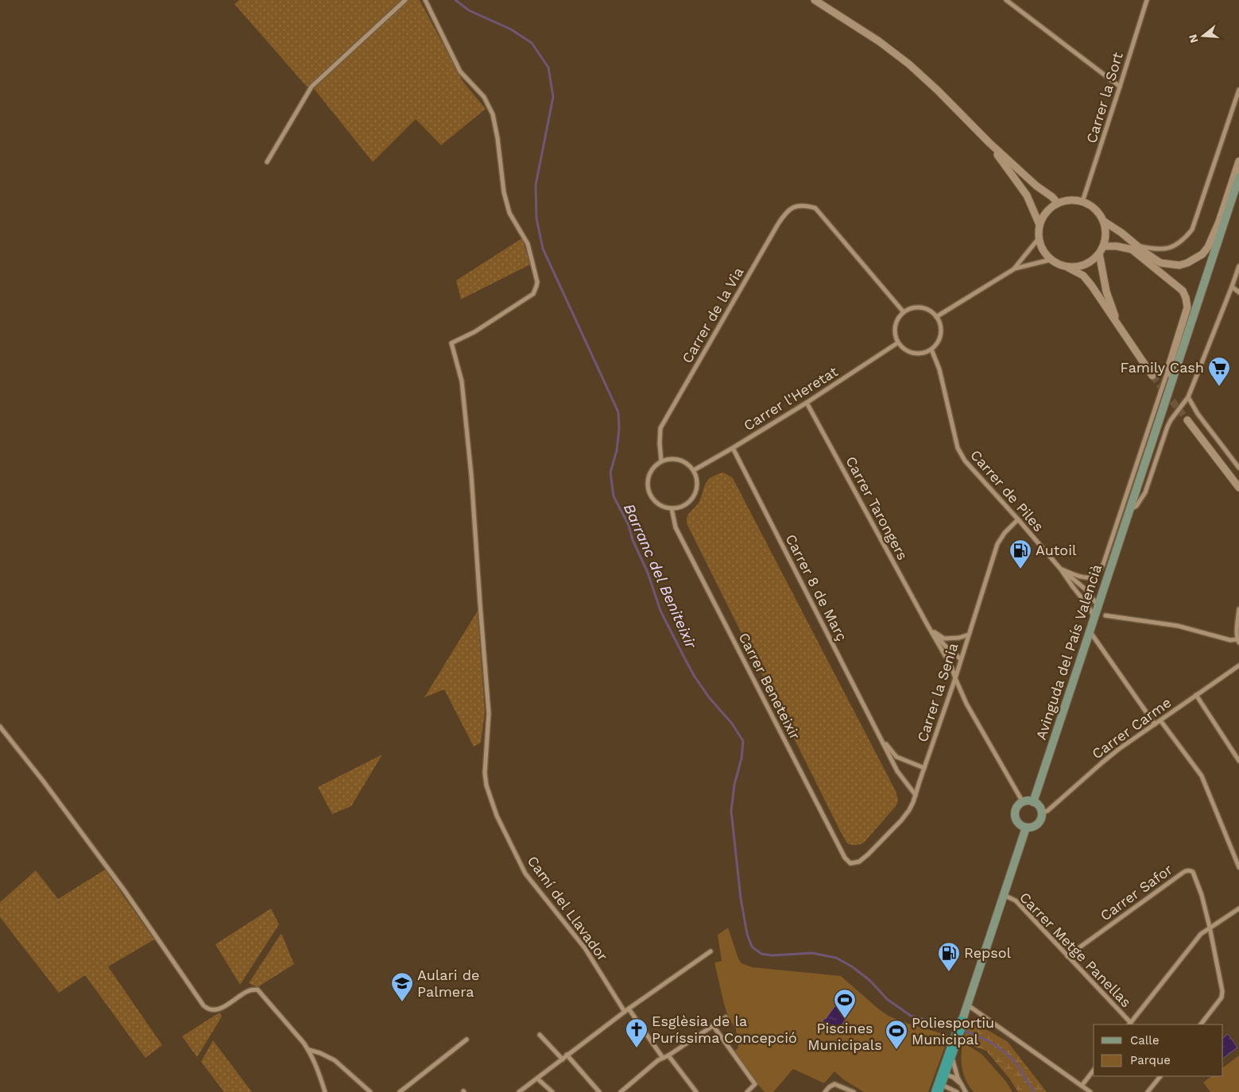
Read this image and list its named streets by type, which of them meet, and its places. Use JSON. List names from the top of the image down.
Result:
{
  "streets": {
    "main road": ["Avinguda del País Valencià"],
    "street": [
      "Carrer la Sort",
      "Carrer de la Via",
      "Carrer l'Heretat",
      "Carrer de Piles",
      "Carrer Tarongers",
      "Carrer 8 de Març",
      "Carrer Beneteixir",
      "Carrer la Senia",
      "Carrer Carme",
      "Carrer Safor",
      "Camí del Llavador",
      "Carrer Metge Panellas"
    ]
  },
  "crossings": [
    ["Carrer de la Via", "Carrer l'Heretat"],
    ["Carrer de la Via", "Carrer de Piles"],
    ["Carrer de la Via", "Carrer Beneteixir"],
    ["Carrer l'Heretat", "Carrer de Piles"],
    ["Carrer l'Heretat", "Carrer Tarongers"],
    ["Carrer l'Heretat", "Carrer 8 de Març"],
    ["Carrer l'Heretat", "Carrer Beneteixir"],
    ["Carrer de Piles", "Avinguda del País Valencià"],
    ["Carrer de Piles", "Carrer la Senia"],
    ["Carrer Tarongers", "Avinguda del País Valencià"],
    ["Carrer Tarongers", "Carrer la Senia"],
    ["Carrer Tarongers", "Carrer Carme"],
    ["Carrer 8 de Març", "Carrer la Senia"],
    ["Avinguda del País Valencià", "Carrer Carme"],
    ["Carrer Beneteixir", "Carrer la Senia"],
    ["Carrer Safor", "Carrer Metge Panellas"]
  ],
  "water": ["Barranc del Beniteixir"],
  "places": {
    "supermarket": ["Family Cash"],
    "fuel station": ["Autoil", "Repsol"],
    "school or university": ["Aulari de Palmera"],
    "sports": ["Piscines Municipals", "Poliesportiu Municipal"],
    "church": ["Esglèsia de la Puríssima Concepció"]
  },
  "legend": ["Calle", "Parque"],
  "north": "left"
}
